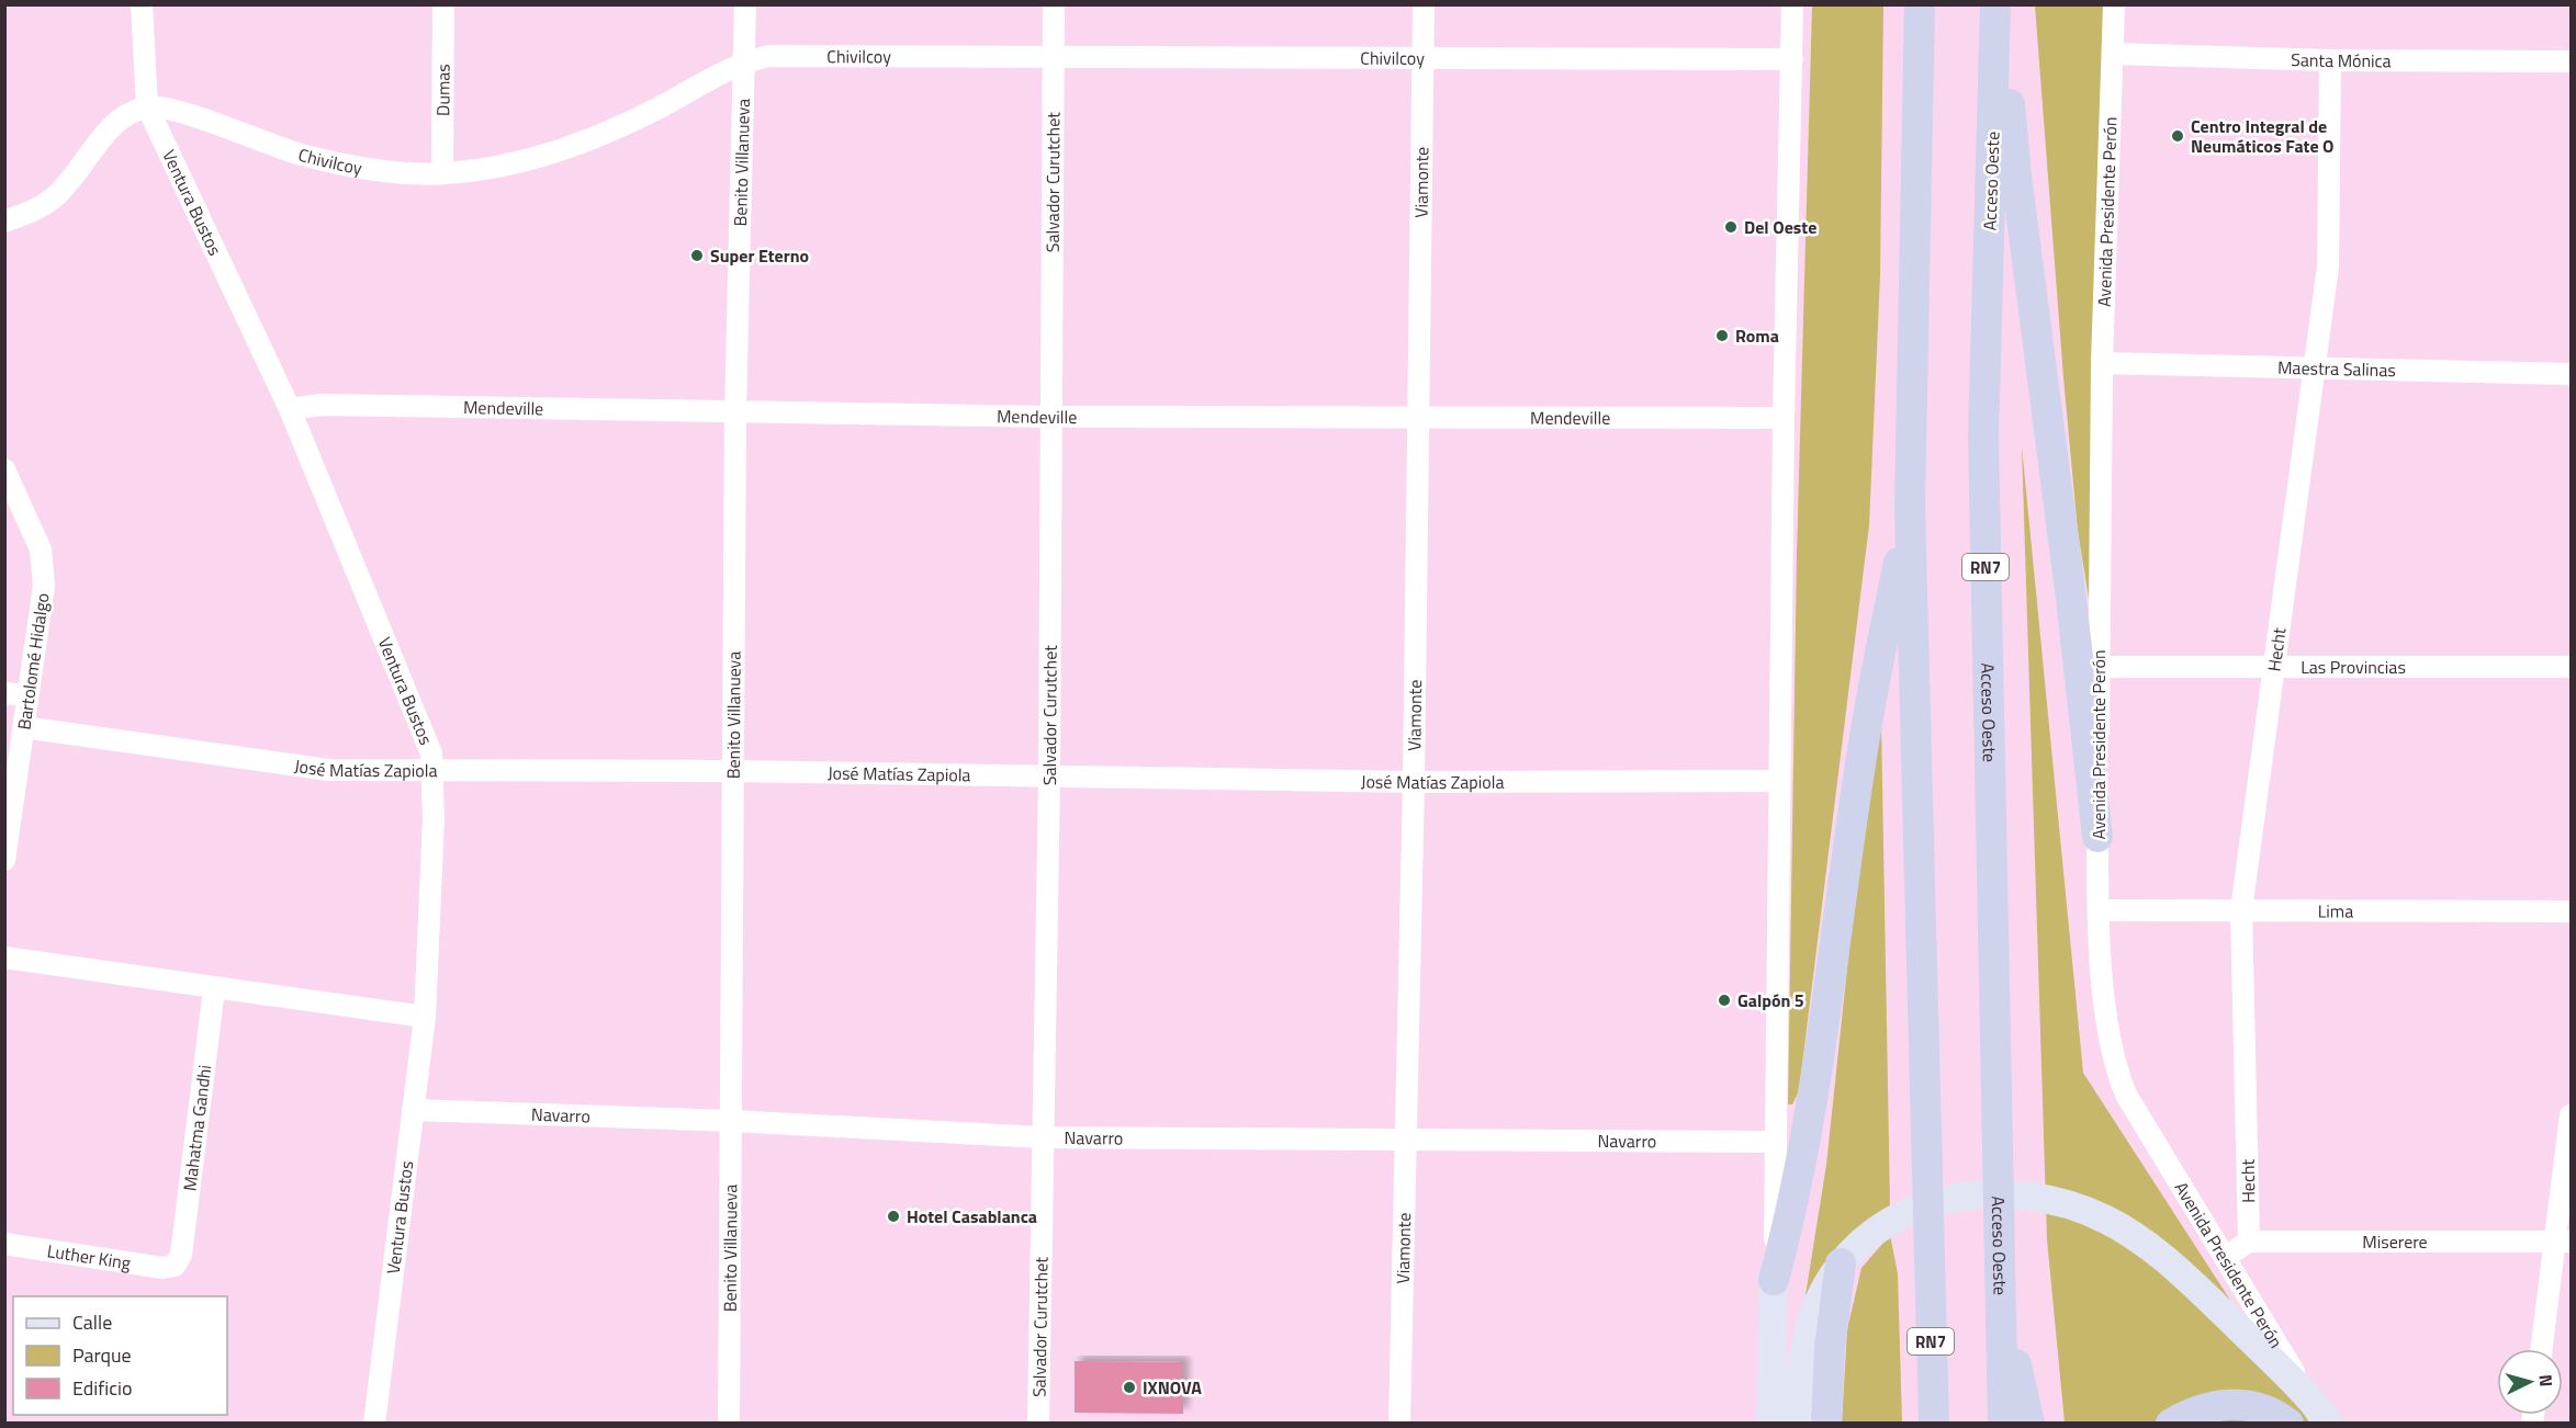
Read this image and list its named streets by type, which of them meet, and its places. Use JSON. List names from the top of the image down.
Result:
{
  "streets": {
    "highway": ["Acceso Oeste", "RN7"],
    "main road": ["Avenida Presidente Perón"],
    "street": [
      "Chivilcoy",
      "Santa Mónica",
      "Dumas",
      "Benito Villanueva",
      "Salvador Curutchet",
      "Viamonte",
      "Ventura Bustos",
      "Maestra Salinas",
      "Mendeville",
      "Hecht",
      "Bartolomé Hidalgo",
      "Las Provincias",
      "José Matías Zapiola",
      "Lima",
      "Navarro",
      "Mahatma Gandhi",
      "Miserere",
      "Luther King"
    ]
  },
  "crossings": [
    ["Chivilcoy", "Dumas"],
    ["Chivilcoy", "Benito Villanueva"],
    ["Chivilcoy", "Salvador Curutchet"],
    ["Chivilcoy", "Viamonte"],
    ["Chivilcoy", "Ventura Bustos"],
    ["Santa Mónica", "Avenida Presidente Perón"],
    ["Santa Mónica", "Hecht"],
    ["Benito Villanueva", "Mendeville"],
    ["Benito Villanueva", "José Matías Zapiola"],
    ["Benito Villanueva", "Navarro"],
    ["Salvador Curutchet", "Mendeville"],
    ["Salvador Curutchet", "José Matías Zapiola"],
    ["Salvador Curutchet", "Navarro"],
    ["Viamonte", "Mendeville"],
    ["Viamonte", "José Matías Zapiola"],
    ["Viamonte", "Navarro"],
    ["Ventura Bustos", "Mendeville"],
    ["Ventura Bustos", "José Matías Zapiola"],
    ["Ventura Bustos", "Navarro"],
    ["Avenida Presidente Perón", "Maestra Salinas"],
    ["Avenida Presidente Perón", "Las Provincias"],
    ["Avenida Presidente Perón", "Lima"],
    ["Maestra Salinas", "Hecht"],
    ["Hecht", "Las Provincias"],
    ["Hecht", "Lima"],
    ["Hecht", "Miserere"],
    ["Bartolomé Hidalgo", "José Matías Zapiola"],
    ["Mahatma Gandhi", "Luther King"]
  ],
  "places": [
    "Centro Integral de Neumáticos Fate O",
    "Del Oeste",
    "Super Eterno",
    "Roma",
    "Galpón 5",
    "Hotel Casablanca",
    "IXNOVA"
  ],
  "legend": ["Calle", "Parque", "Edificio"],
  "north": "right"
}
